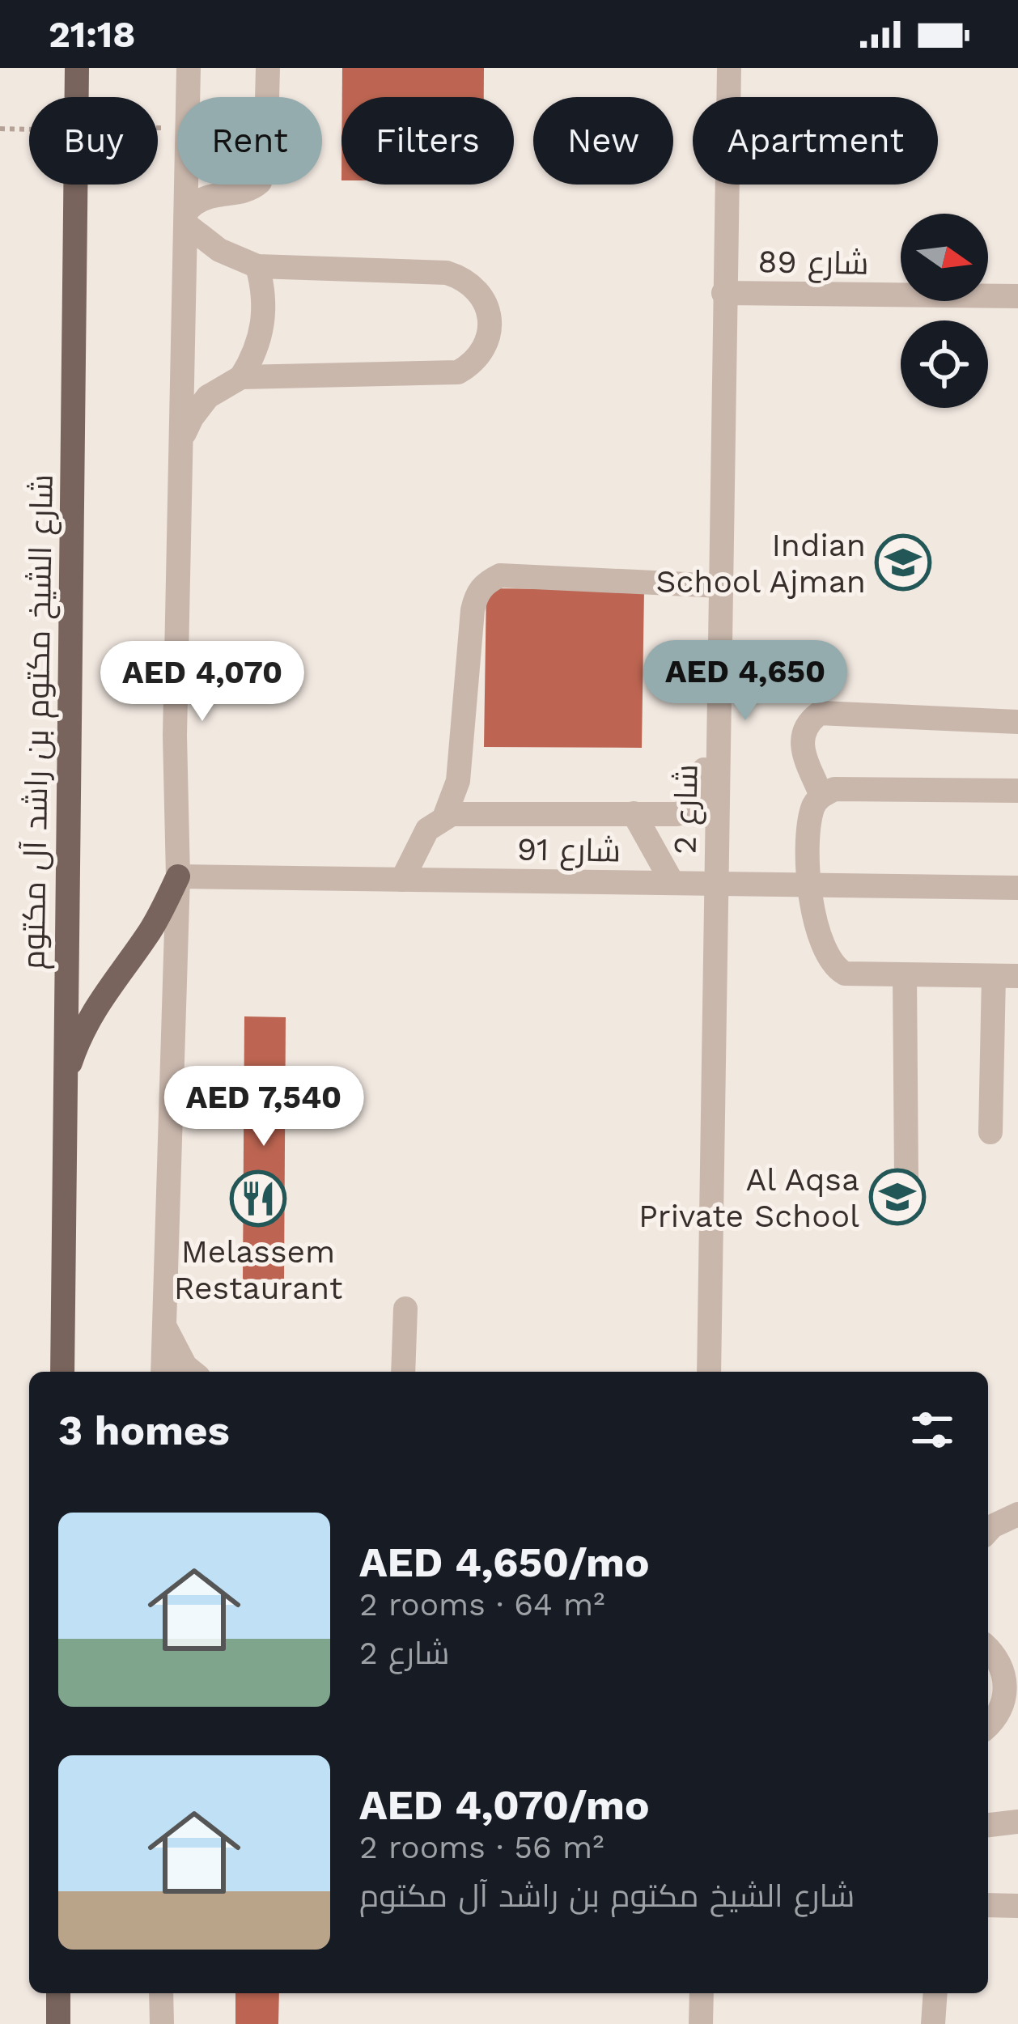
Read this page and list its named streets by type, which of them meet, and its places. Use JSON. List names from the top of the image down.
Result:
{
  "streets": {
    "main road": ["شارع الشيخ مكتوم بن راشد آل مكتوم"],
    "street": ["شارع 89", "شارع 2", "شارع 91"]
  },
  "crossings": [
    ["شارع 89", "شارع 2"],
    ["شارع 2", "شارع 91"]
  ],
  "places": {
    "school or university": ["Indian School Ajman", "Al Aqsa Private School"],
    "restaurant": ["Melassem Restaurant"]
  },
  "north": "right",
  "page": {
    "status": "21:18",
    "chip": [
      "Buy",
      "Rent",
      "Filters",
      "New",
      "Apartment"
    ],
    "price": ["AED 4,650", "AED 4,070", "AED 7,540"],
    "heading": "3 homes",
    "list": [
      {
        "name": "AED 4,650/mo",
        "note": "2 rooms · 64 m² · شارع 2"
      },
      {
        "name": "AED 4,070/mo",
        "note": "2 rooms · 56 m² · شارع الشيخ مكتوم بن راشد آل مكتوم"
      }
    ]
  }
}
